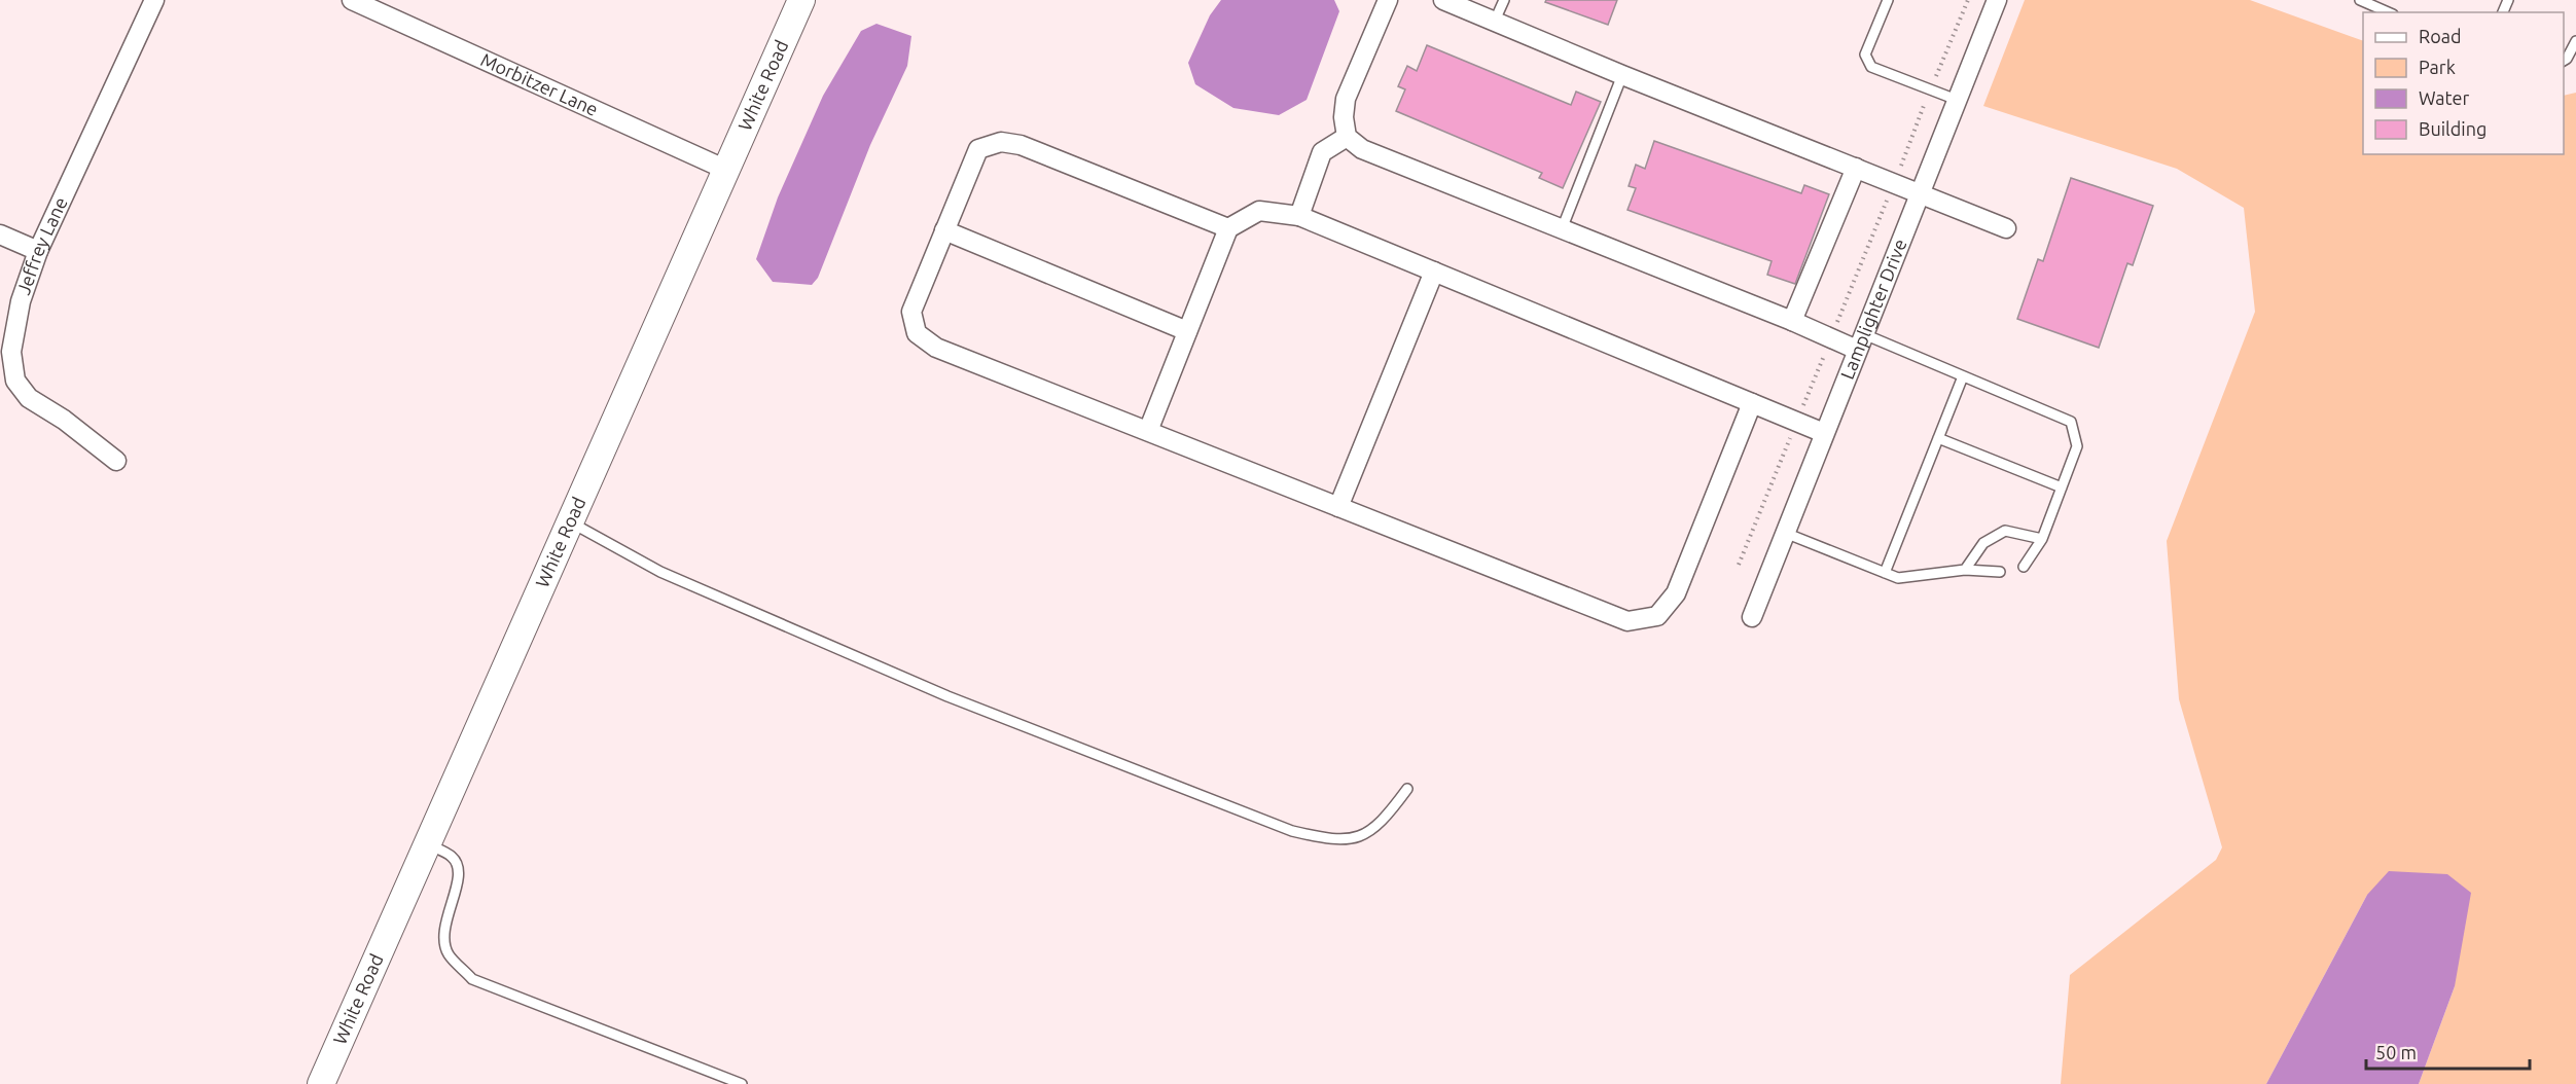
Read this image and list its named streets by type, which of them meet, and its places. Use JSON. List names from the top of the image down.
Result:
{
  "streets": {
    "street": [
      "Morbitzer Lane",
      "White Road",
      "Jeffrey Lane",
      "Lamplighter Drive"
    ]
  },
  "crossings": [
    ["Morbitzer Lane", "White Road"]
  ],
  "legend": [
    "Road",
    "Park",
    "Water",
    "Building"
  ],
  "scale_bar": "50 m"
}
